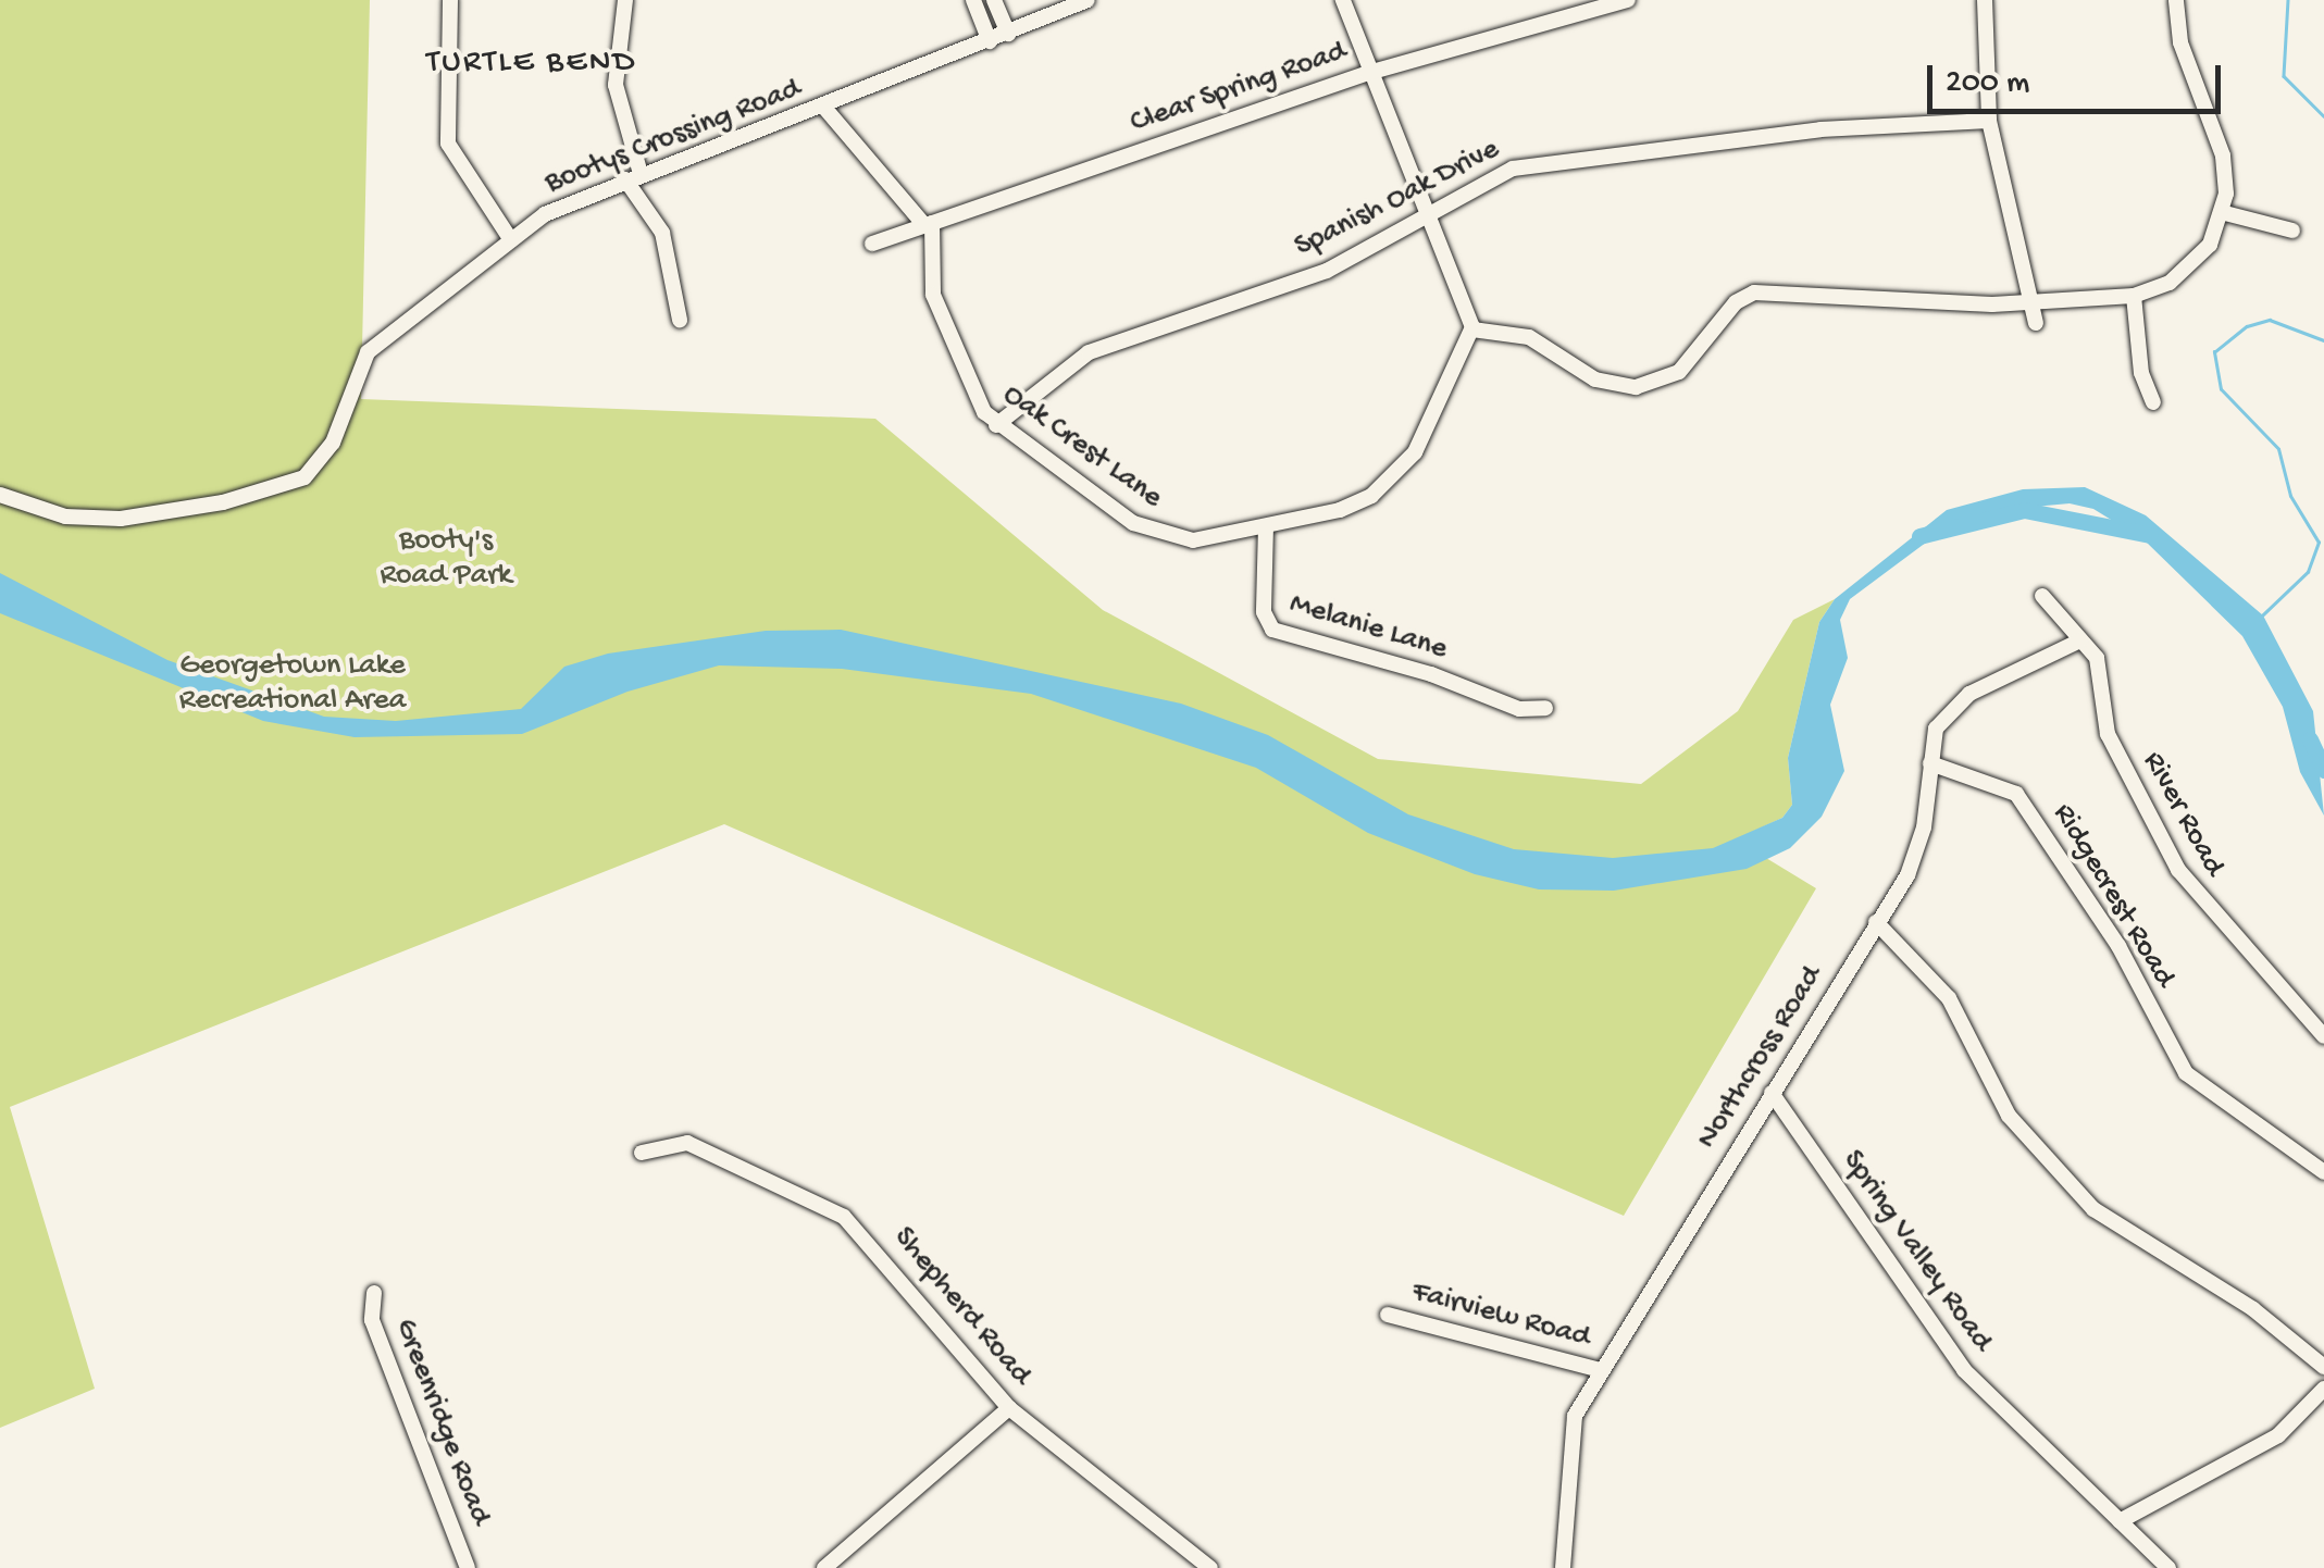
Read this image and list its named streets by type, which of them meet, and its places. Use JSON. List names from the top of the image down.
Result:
{
  "streets": {
    "street": [
      "Clear Spring Road",
      "Bootys Crossing Road",
      "Spanish Oak Drive",
      "Oak Crest Lane",
      "Melanie Lane",
      "River Road",
      "Ridgecrest Road",
      "Northcross Road",
      "Spring Valley Road",
      "Shepherd Road",
      "Fairview Road",
      "Greenridge Road"
    ]
  },
  "crossings": [
    ["Clear Spring Road", "Oak Crest Lane"],
    ["Spanish Oak Drive", "Oak Crest Lane"],
    ["Oak Crest Lane", "Melanie Lane"],
    ["River Road", "Northcross Road"],
    ["Ridgecrest Road", "Northcross Road"],
    ["Northcross Road", "Spring Valley Road"],
    ["Northcross Road", "Fairview Road"]
  ],
  "districts": ["TURTLE BEND"],
  "parks": ["Booty's Road Park", "Georgetown Lake Recreational Area"],
  "scale_bar": "200 m"
}
